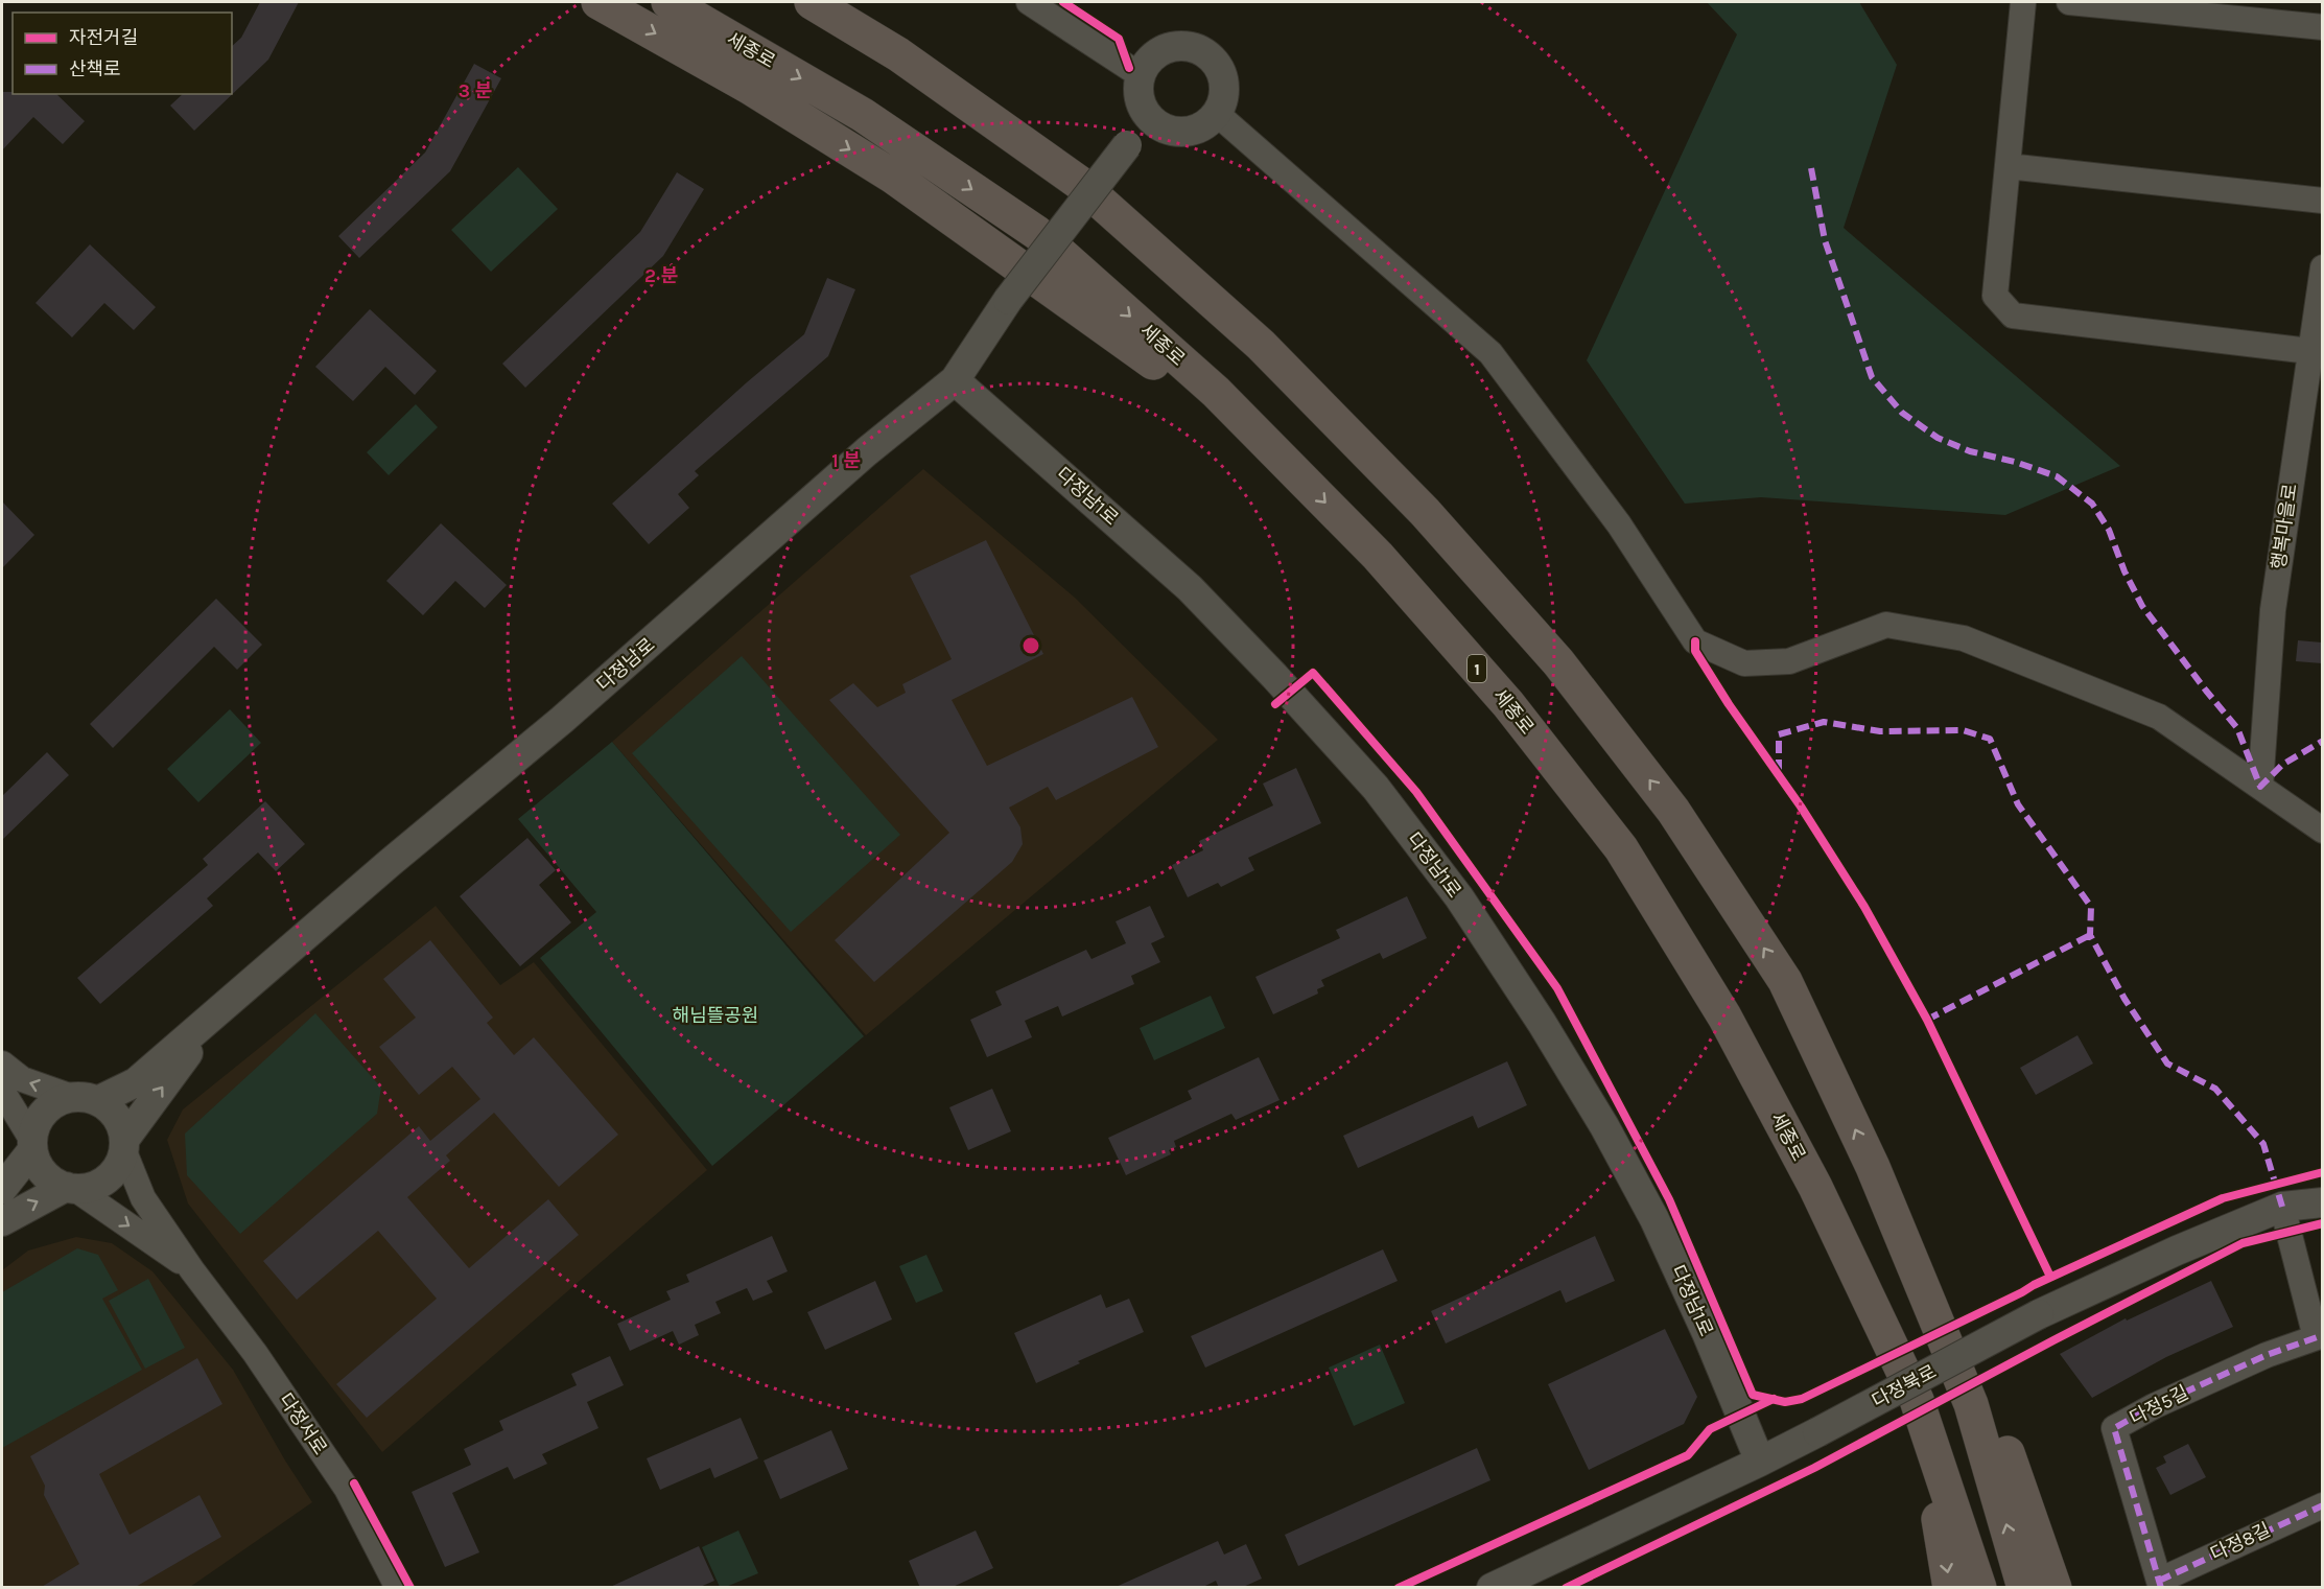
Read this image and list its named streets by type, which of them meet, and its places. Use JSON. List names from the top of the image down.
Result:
{
  "streets": {
    "highway": ["세종로", "1"],
    "street": [
      "다정남1로",
      "행복마을로",
      "다정남로",
      "다정북로",
      "다정5길",
      "다정서로",
      "다정8길"
    ]
  },
  "crossings": [
    ["다정남1로", "다정남로"],
    ["다정남1로", "다정북로"],
    ["다정5길", "다정8길"]
  ],
  "parks": ["해님뜰공원"],
  "legend": ["자전거길", "산책로"],
  "rings": ["3 분", "2 분", "1 분"]
}
